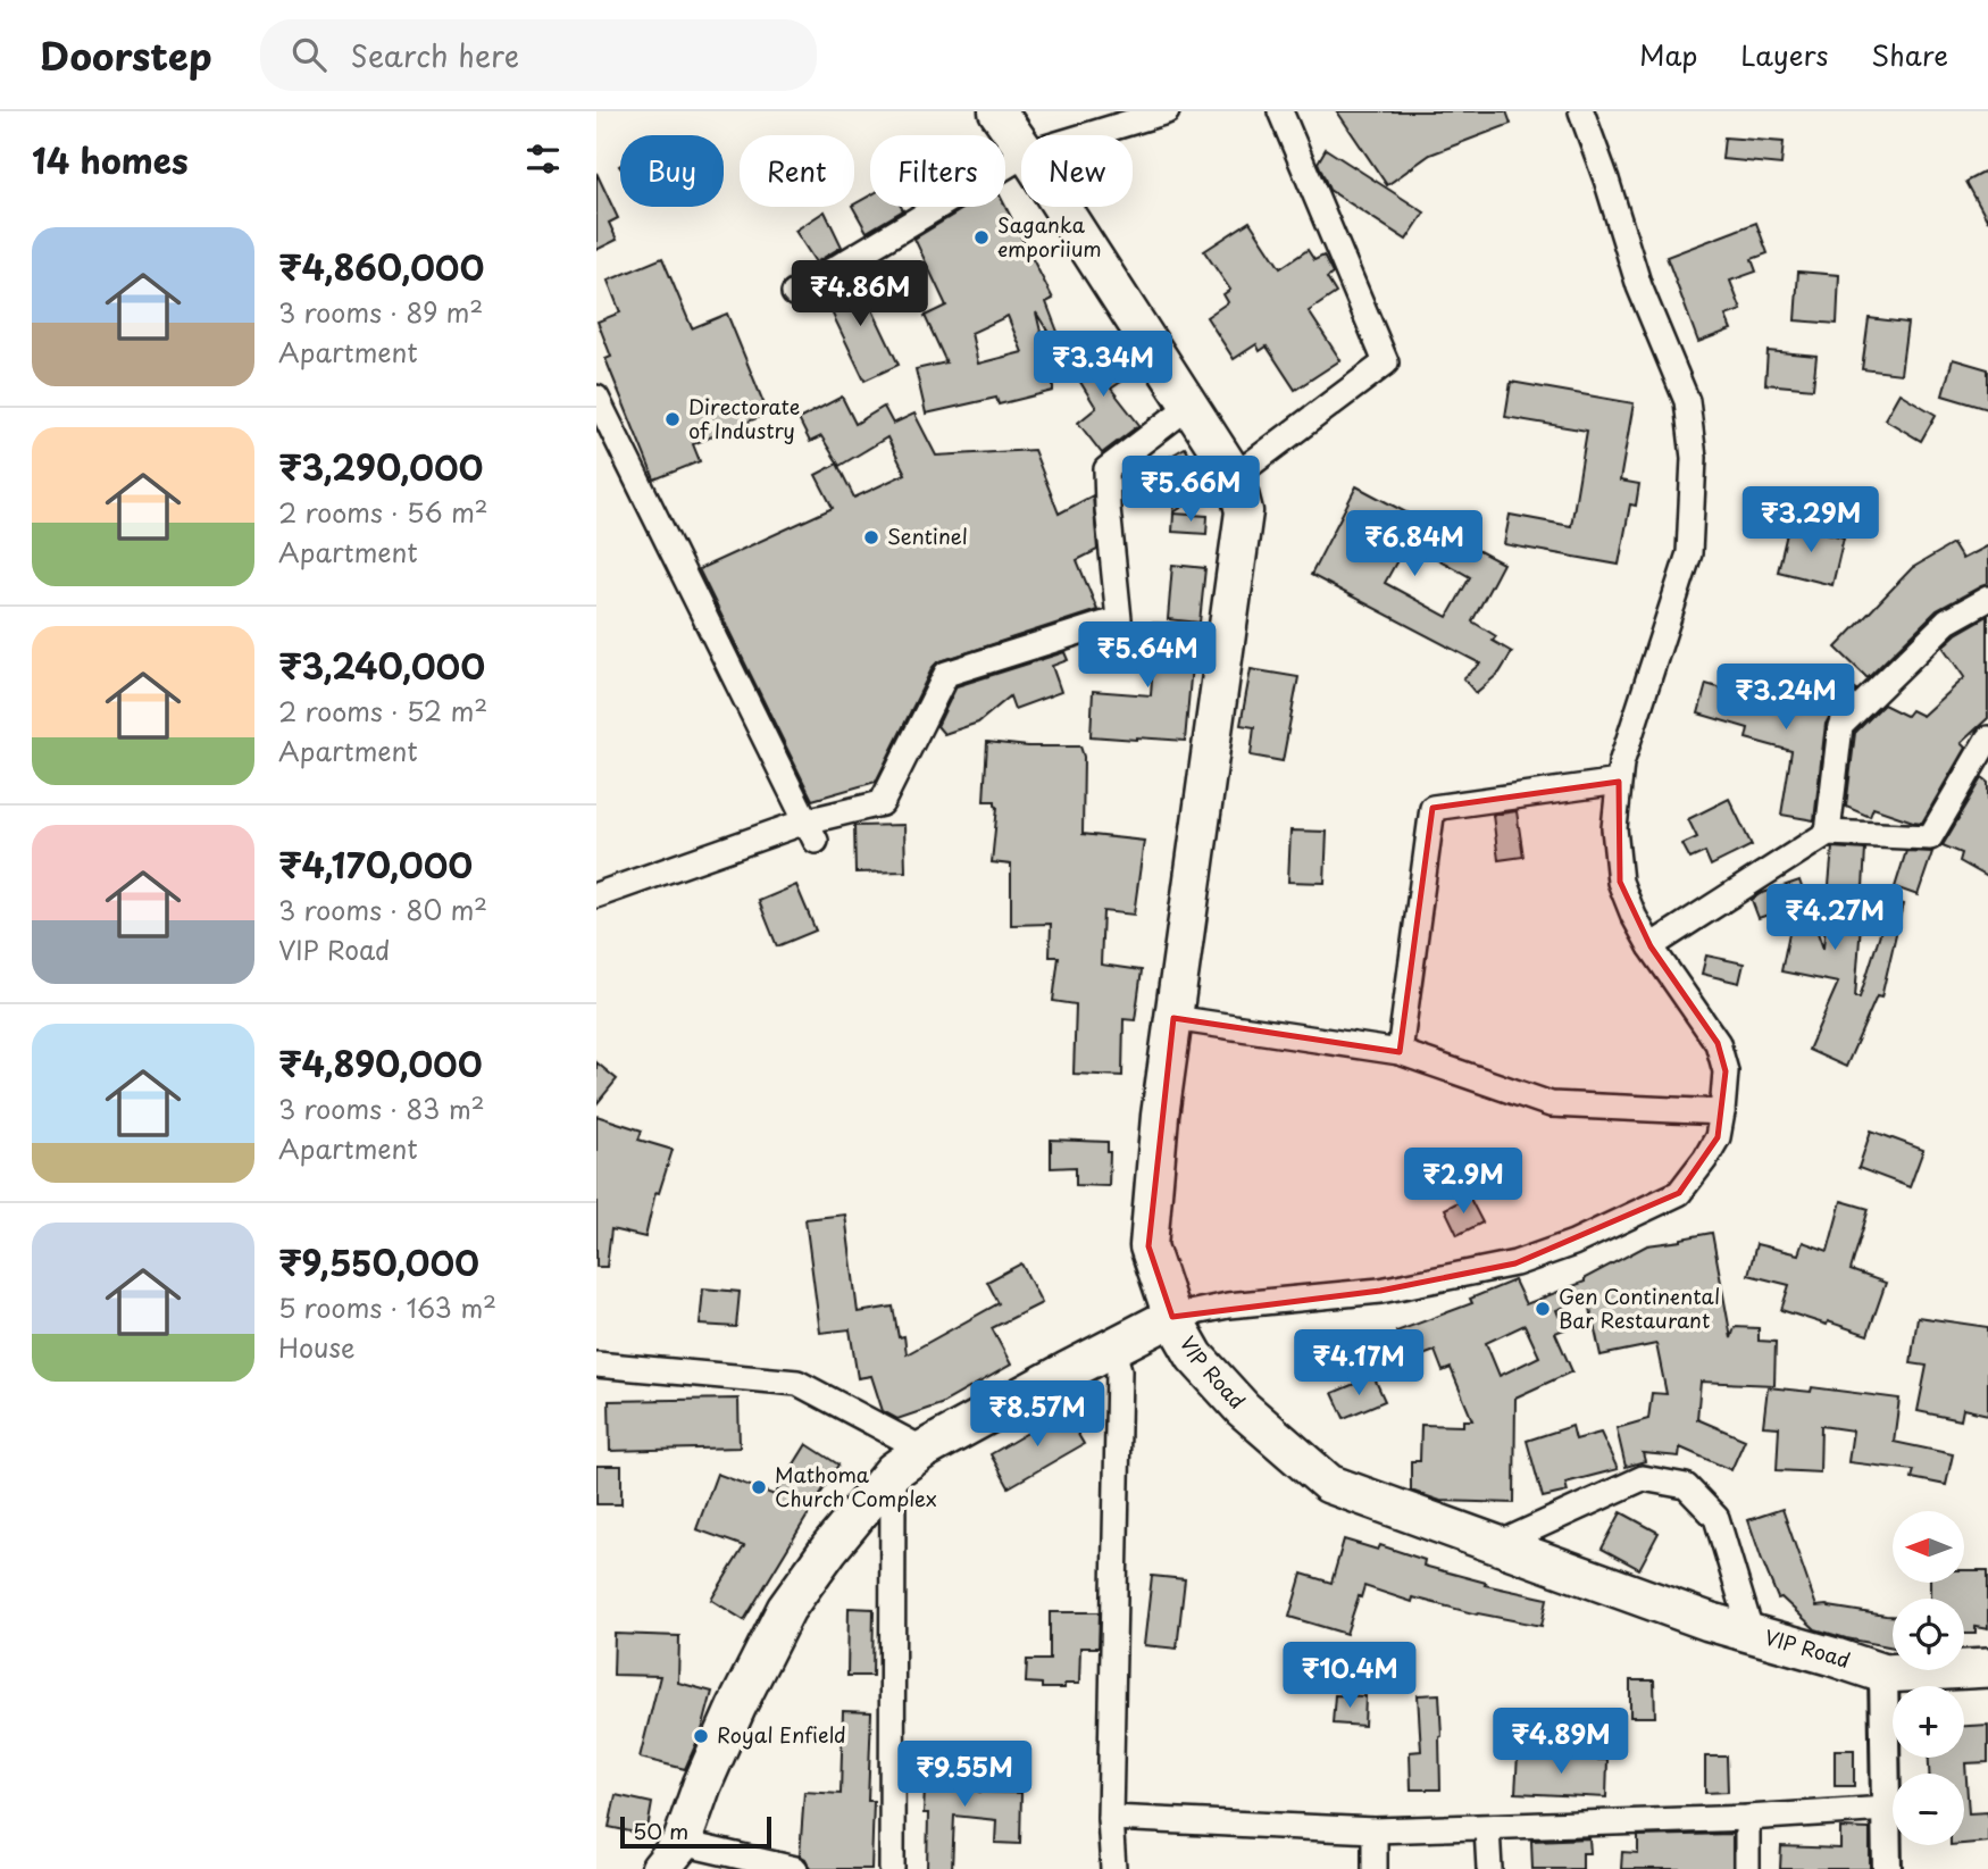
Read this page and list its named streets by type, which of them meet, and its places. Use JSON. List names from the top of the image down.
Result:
{
  "streets": {
    "highway": ["VIP Road"]
  },
  "places": [
    "Saganka emporiium",
    "Directorate of Industry",
    "Sentinel",
    "Gen Continental Bar Restaurant",
    "Mathoma Church Complex",
    "Royal Enfield"
  ],
  "scale_bar": "50 m",
  "north": "left",
  "page": {
    "header": "Doorstep",
    "search": "Search here",
    "nav": ["Map", "Layers", "Share"],
    "heading": "14 homes",
    "chip": [
      "Buy",
      "Rent",
      "Filters",
      "New"
    ],
    "list": [
      {
        "name": "₹4,860,000",
        "note": "3 rooms · 89 m² · Apartment"
      },
      {
        "name": "₹3,290,000",
        "note": "2 rooms · 56 m² · Apartment"
      },
      {
        "name": "₹3,240,000",
        "note": "2 rooms · 52 m² · Apartment"
      },
      {
        "name": "₹4,170,000",
        "note": "3 rooms · 80 m² · VIP Road"
      },
      {
        "name": "₹4,890,000",
        "note": "3 rooms · 83 m² · Apartment"
      },
      {
        "name": "₹9,550,000",
        "note": "5 rooms · 163 m² · House"
      }
    ],
    "price": [
      "₹4.86M",
      "₹3.34M",
      "₹5.66M",
      "₹3.29M",
      "₹6.84M",
      "₹5.64M",
      "₹3.24M",
      "₹4.27M",
      "₹2.9M",
      "₹4.17M",
      "₹8.57M",
      "₹10.4M",
      "₹4.89M",
      "₹9.55M"
    ],
    "map_buttons": ["+", "−"],
    "scale": "50 m"
  }
}
